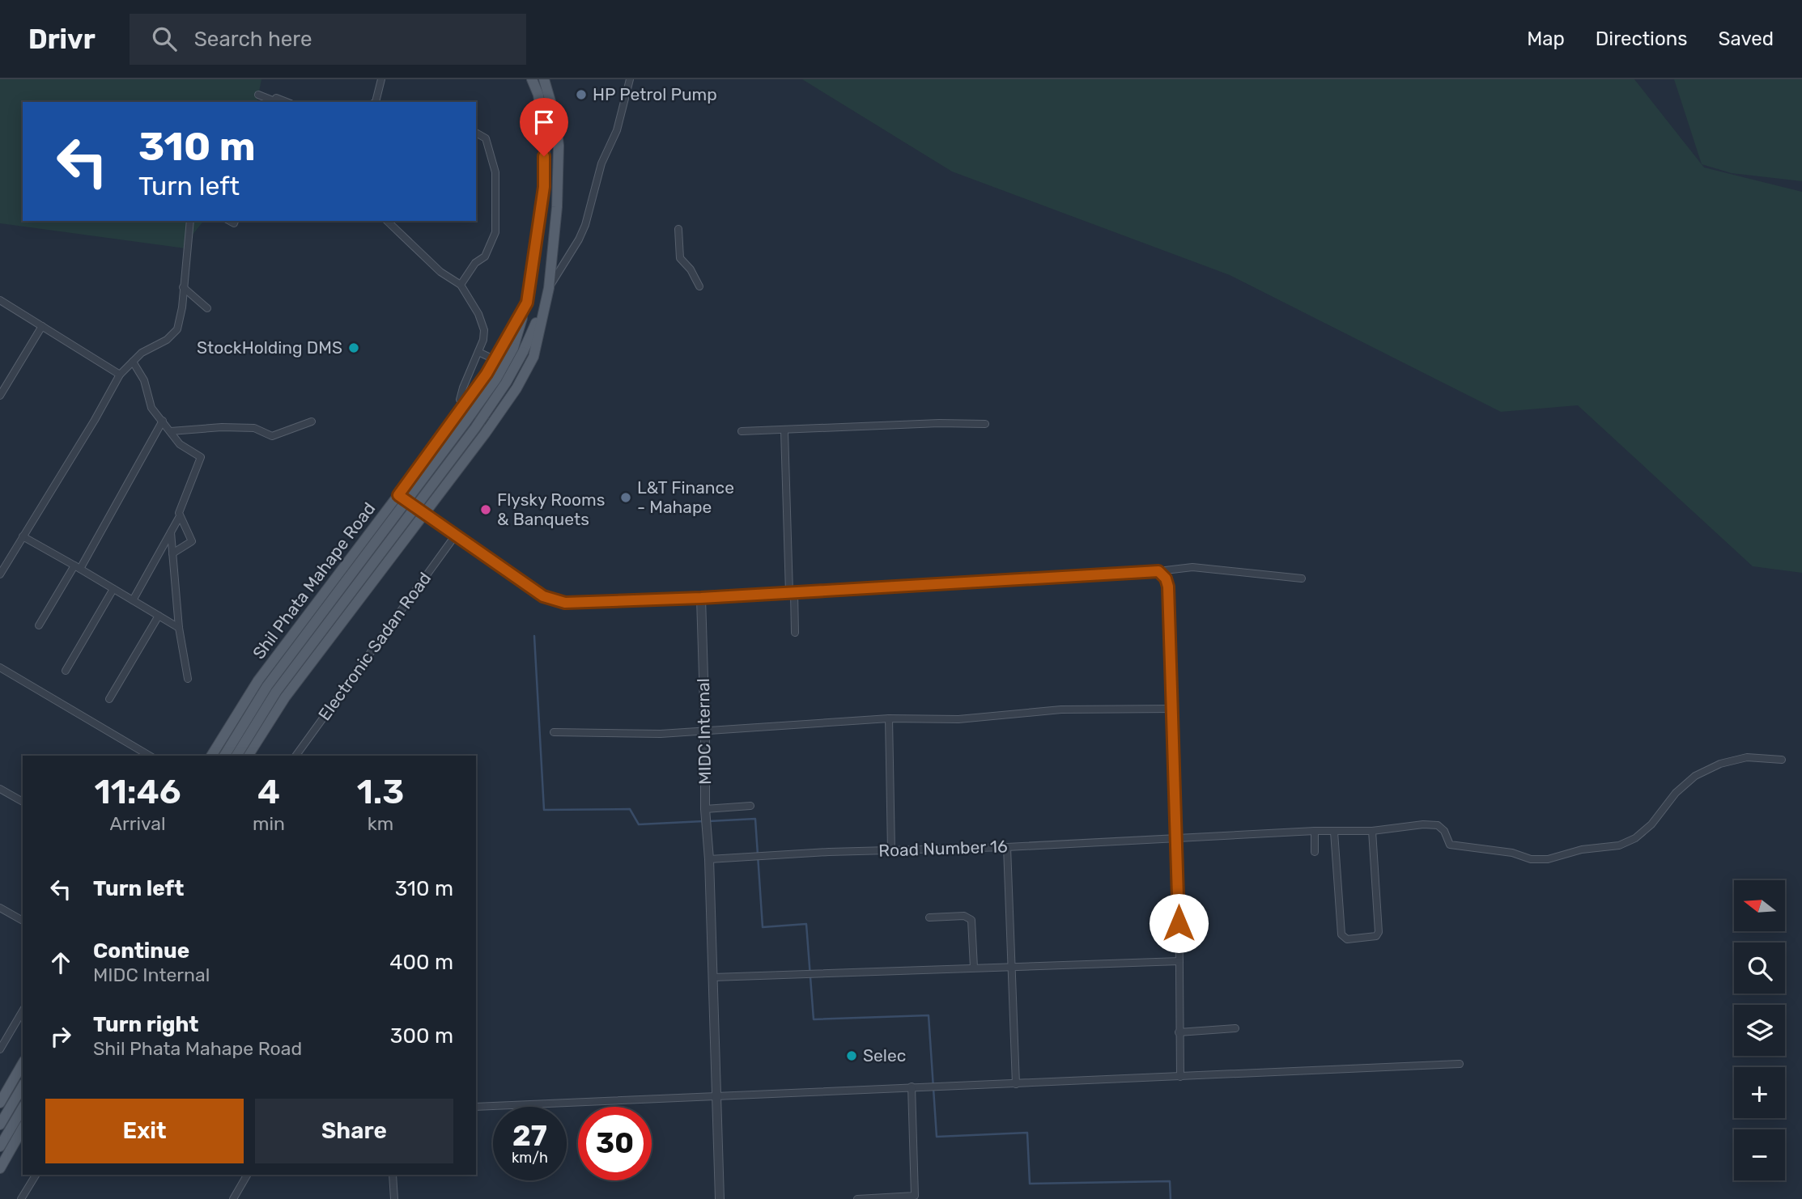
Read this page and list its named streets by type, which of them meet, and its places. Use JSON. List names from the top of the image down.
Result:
{
  "streets": {
    "main road": ["Shil Phata Mahape Road"],
    "street": ["Electronic Sadan Road", "MIDC Internal", "Road Number 16"]
  },
  "crossings": [
    ["MIDC Internal", "Road Number 16"]
  ],
  "places": [
    "HP Petrol Pump",
    "StockHolding DMS",
    "L&T Finance - Mahape",
    "Flysky Rooms & Banquets",
    "Selec"
  ],
  "north": "left",
  "page": {
    "header": "Drivr",
    "search": "Search here",
    "nav": ["Map", "Directions", "Saved"],
    "turn": ["310 m", "Turn left"],
    "eta": [
      "11:46",
      "Arrival",
      "4",
      "min",
      "1.3",
      "km"
    ],
    "list": [
      {
        "name": "Turn left",
        "value": "310 m"
      },
      {
        "name": "Continue",
        "note": "MIDC Internal",
        "value": "400 m"
      },
      {
        "name": "Turn right",
        "note": "Shil Phata Mahape Road",
        "value": "300 m"
      }
    ],
    "map_buttons": ["+", "−"],
    "buttons": ["Exit", "Share"],
    "speed": "27 km/h",
    "limit": "30"
  }
}
